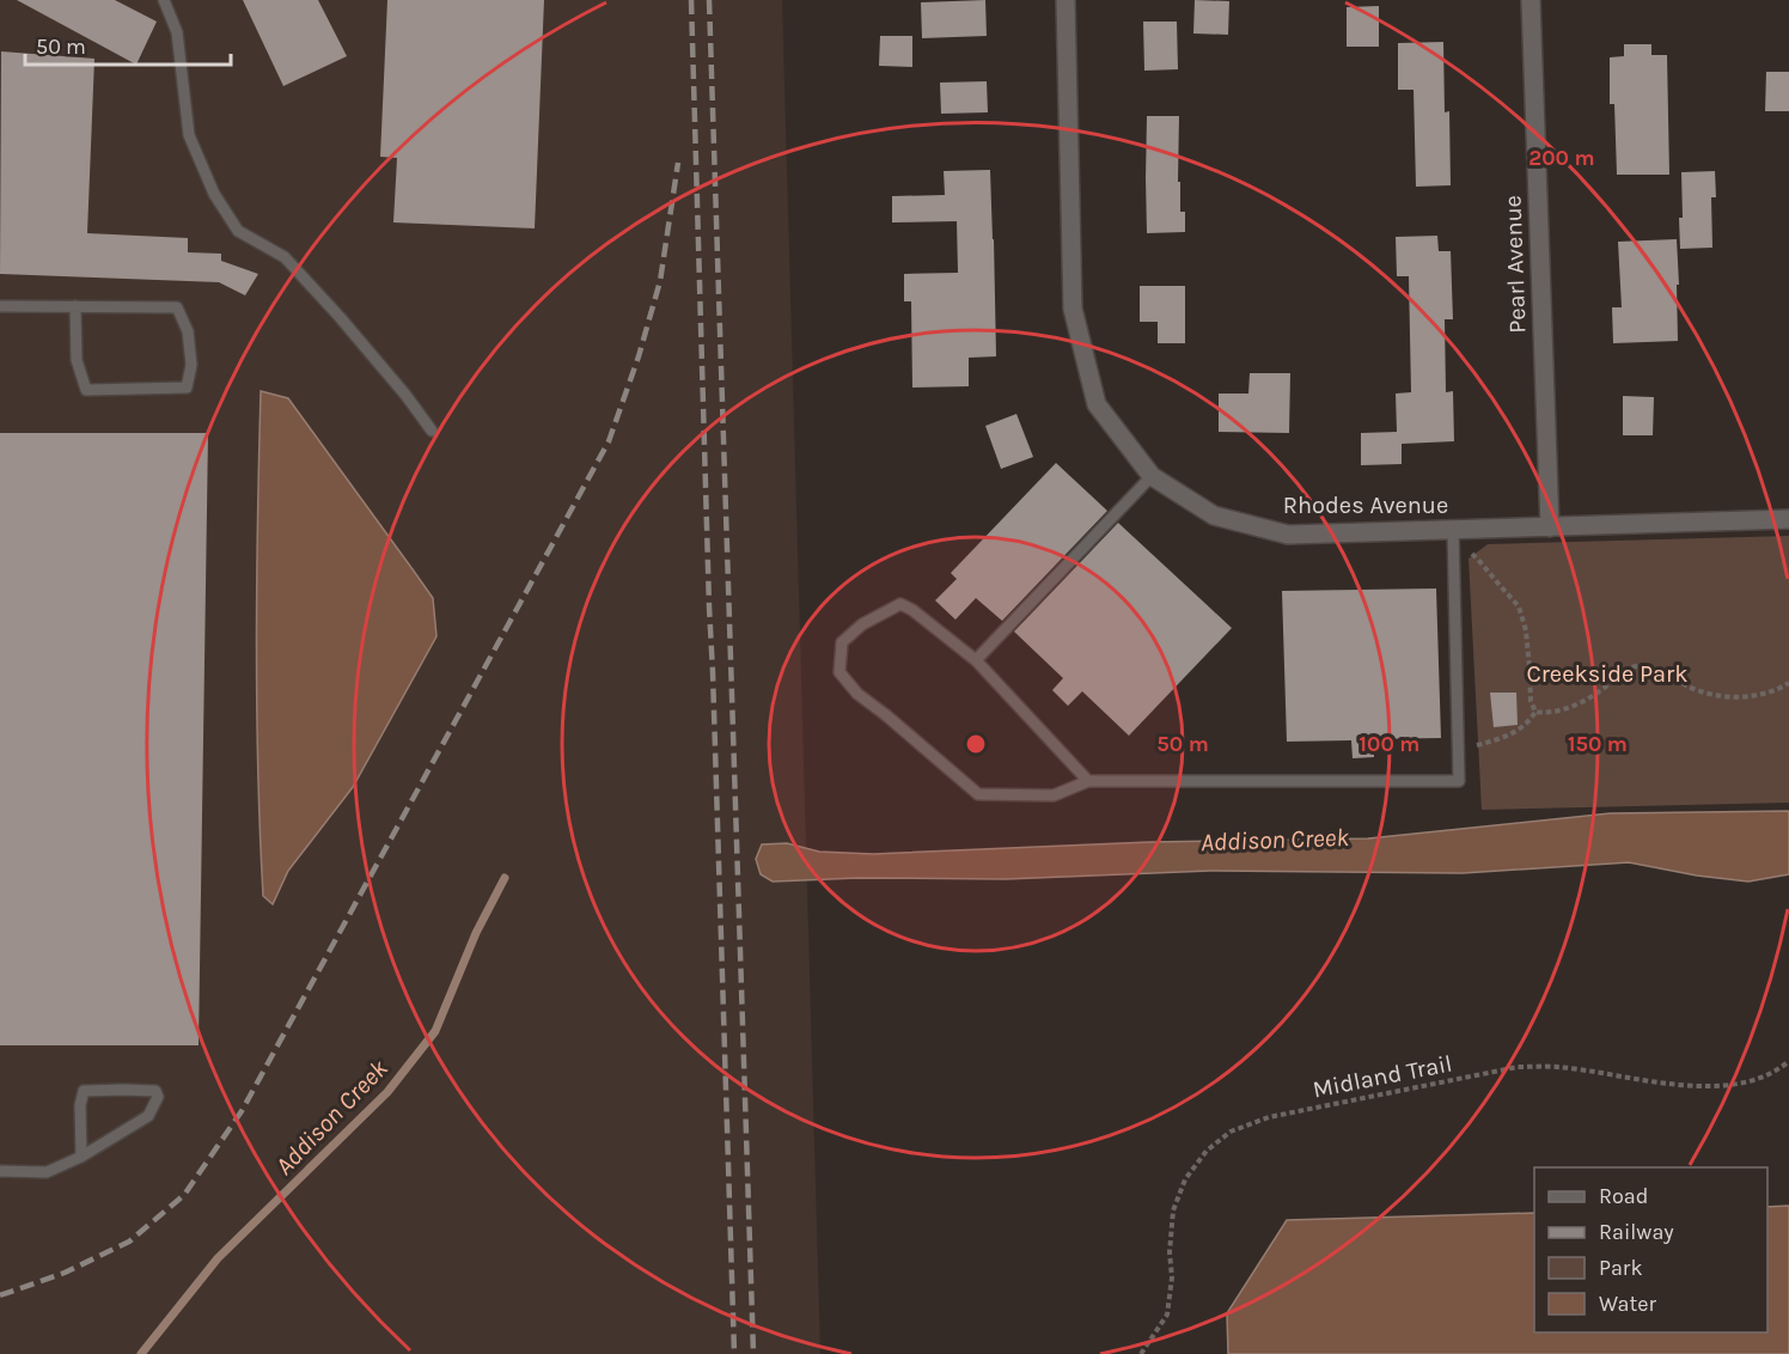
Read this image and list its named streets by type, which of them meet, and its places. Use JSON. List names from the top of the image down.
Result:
{
  "streets": {
    "street": ["Pearl Avenue", "Rhodes Avenue"],
    "path": ["Midland Trail"]
  },
  "crossings": [
    ["Pearl Avenue", "Rhodes Avenue"]
  ],
  "water": ["Addison Creek"],
  "parks": ["Creekside Park"],
  "legend": [
    "Road",
    "Railway",
    "Park",
    "Water"
  ],
  "scale_bar": "50 m",
  "rings": [
    "200 m",
    "50 m",
    "100 m",
    "150 m"
  ]
}
